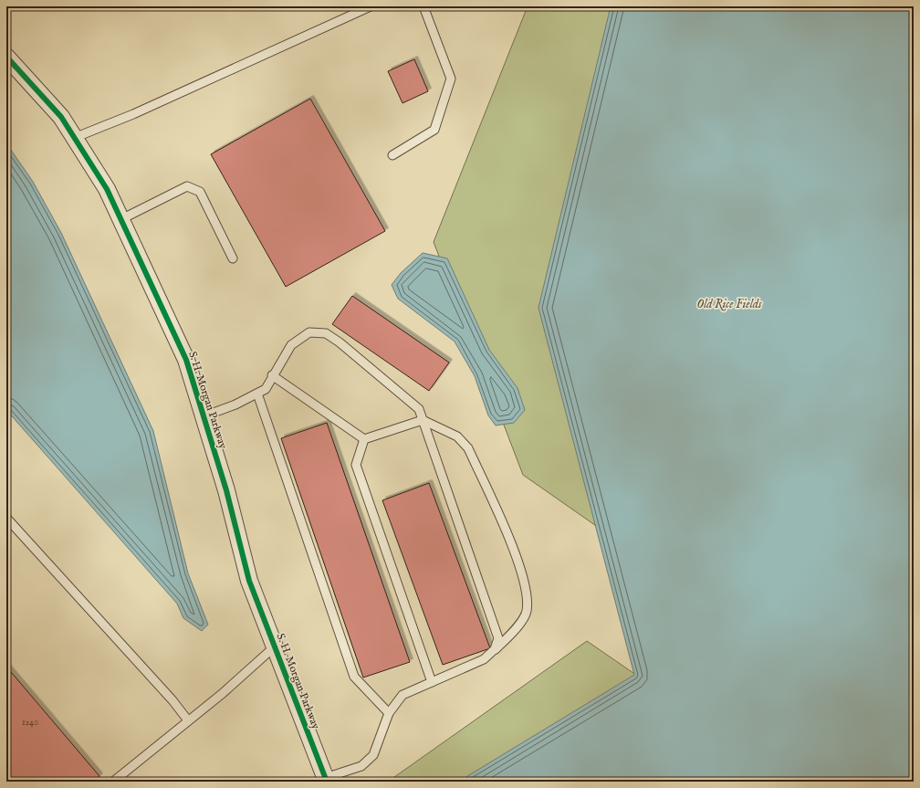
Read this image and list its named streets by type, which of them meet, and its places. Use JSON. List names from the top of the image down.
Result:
{
  "streets": {
    "street": ["S. H. Morgan Parkway"]
  },
  "water": ["Old Rice Fields"],
  "house_numbers": ["1240"]
}
